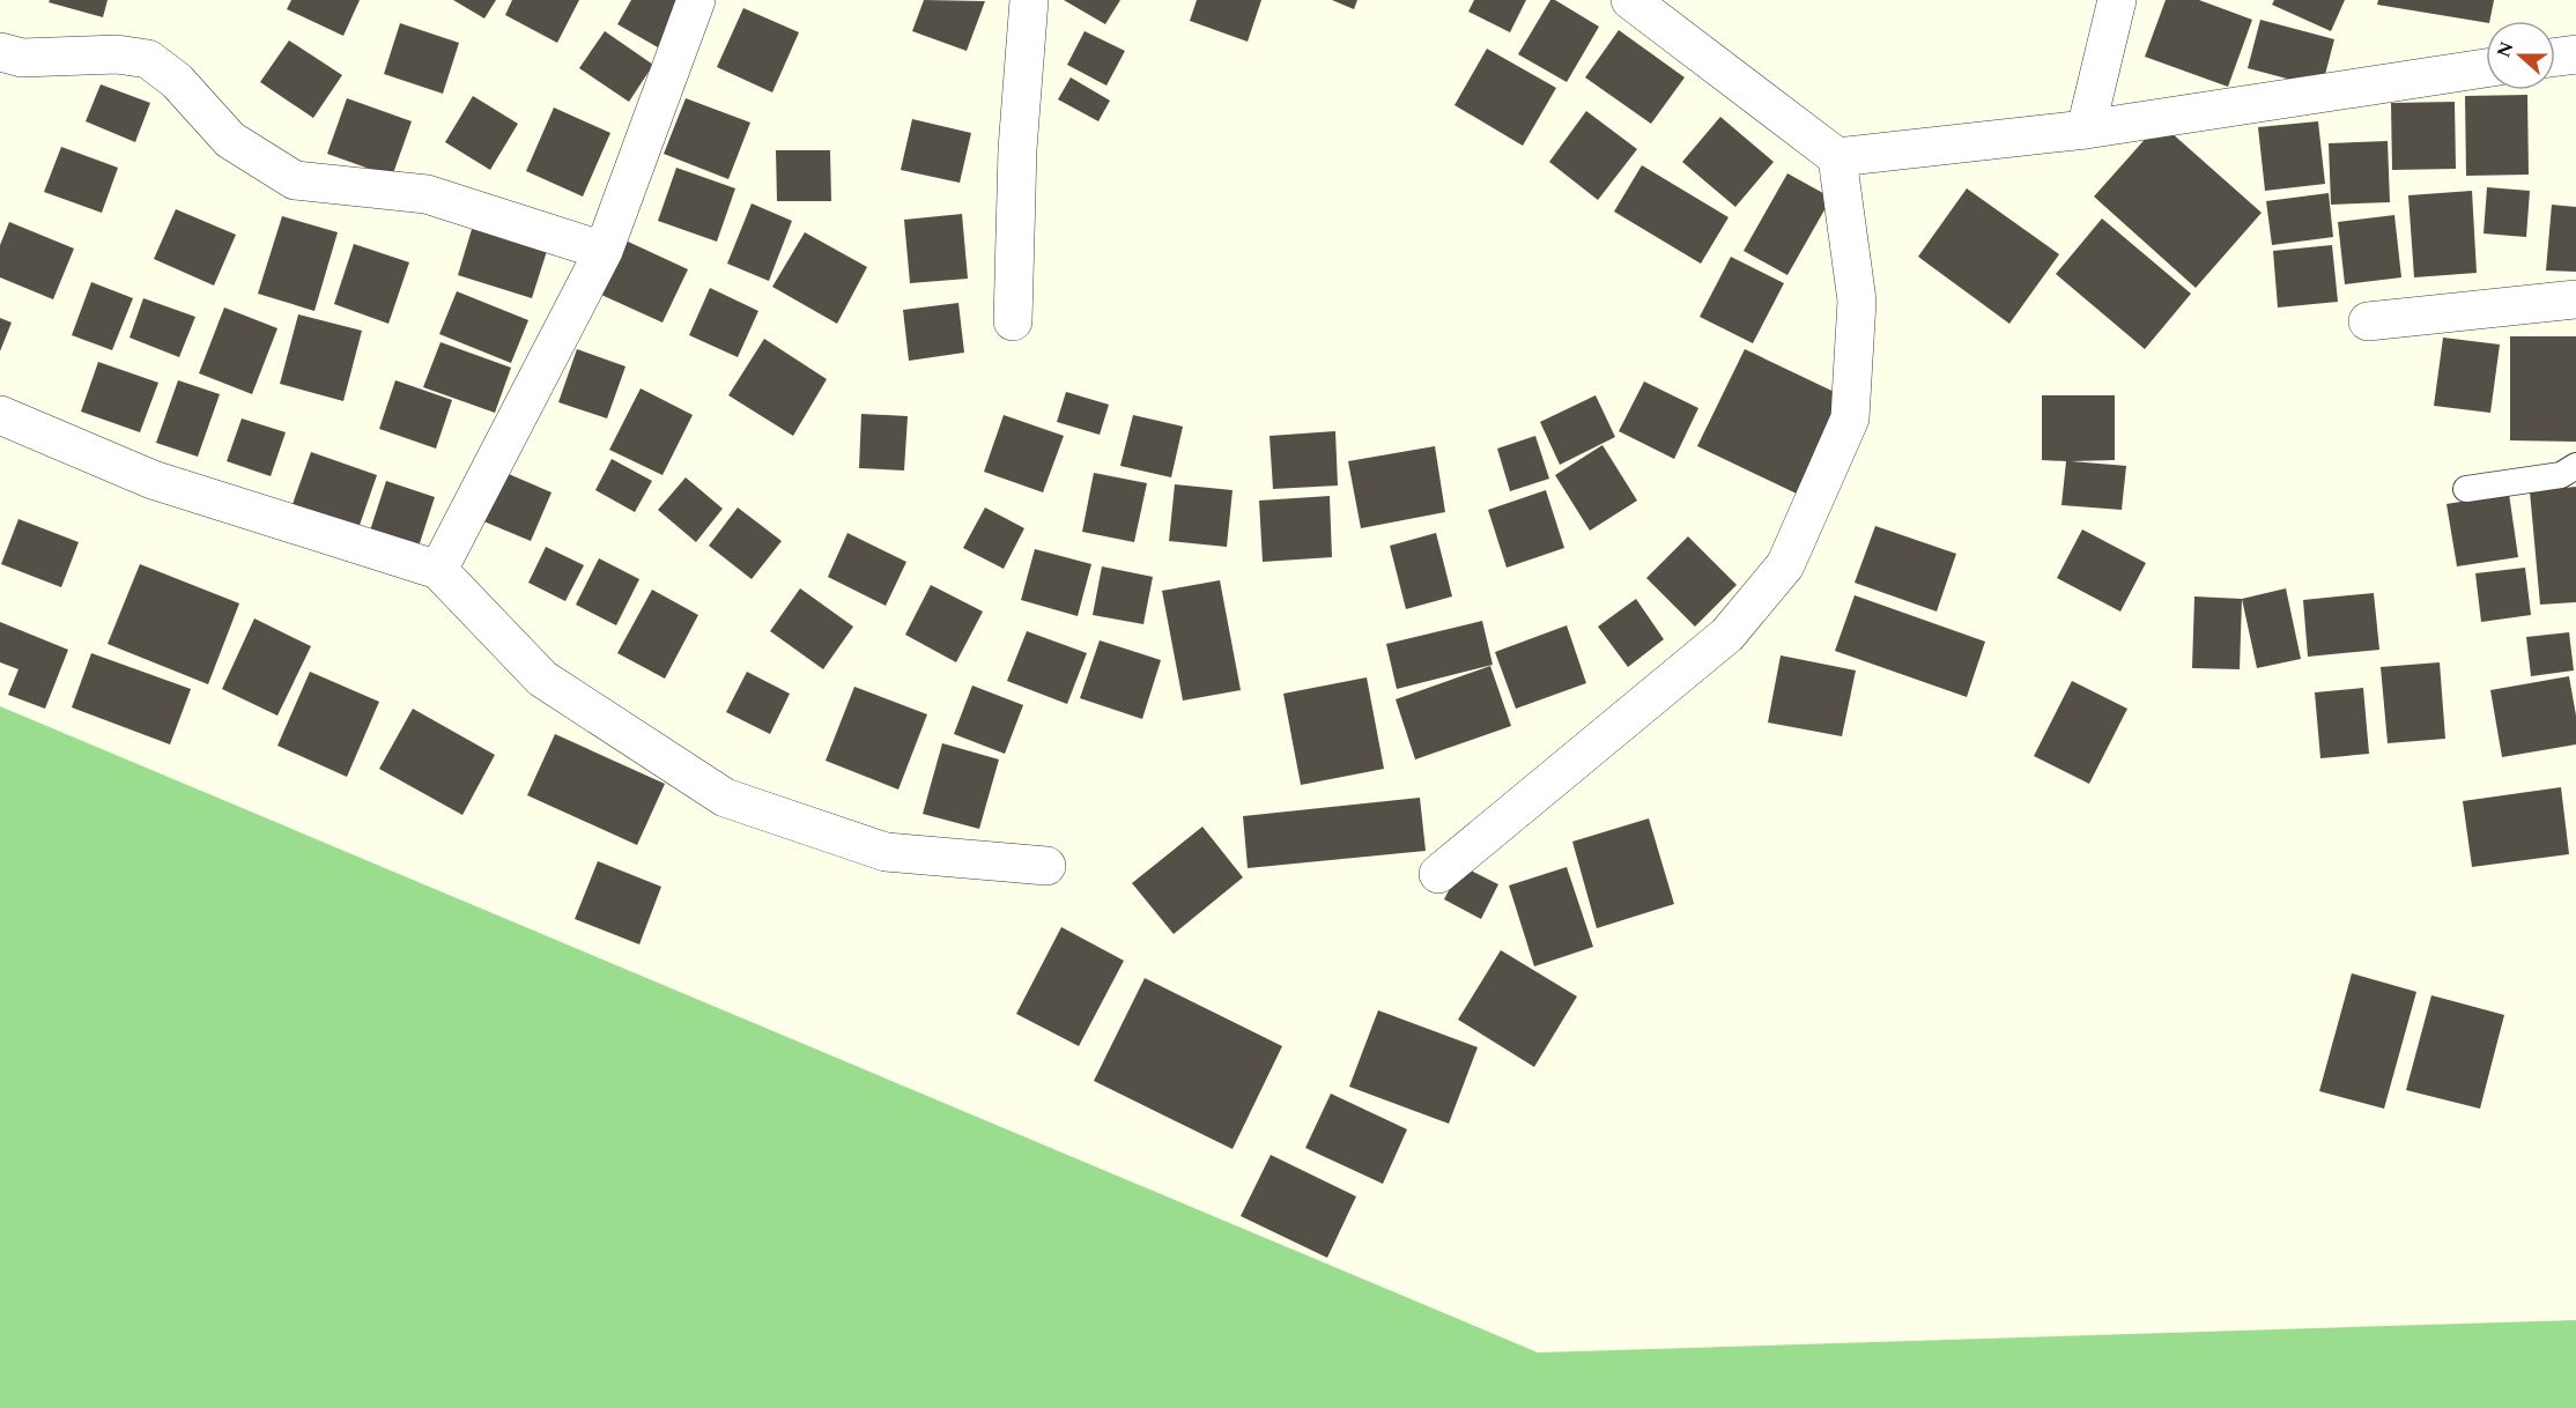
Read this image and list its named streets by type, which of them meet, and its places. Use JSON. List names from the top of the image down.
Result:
{
  "north": "left"
}
